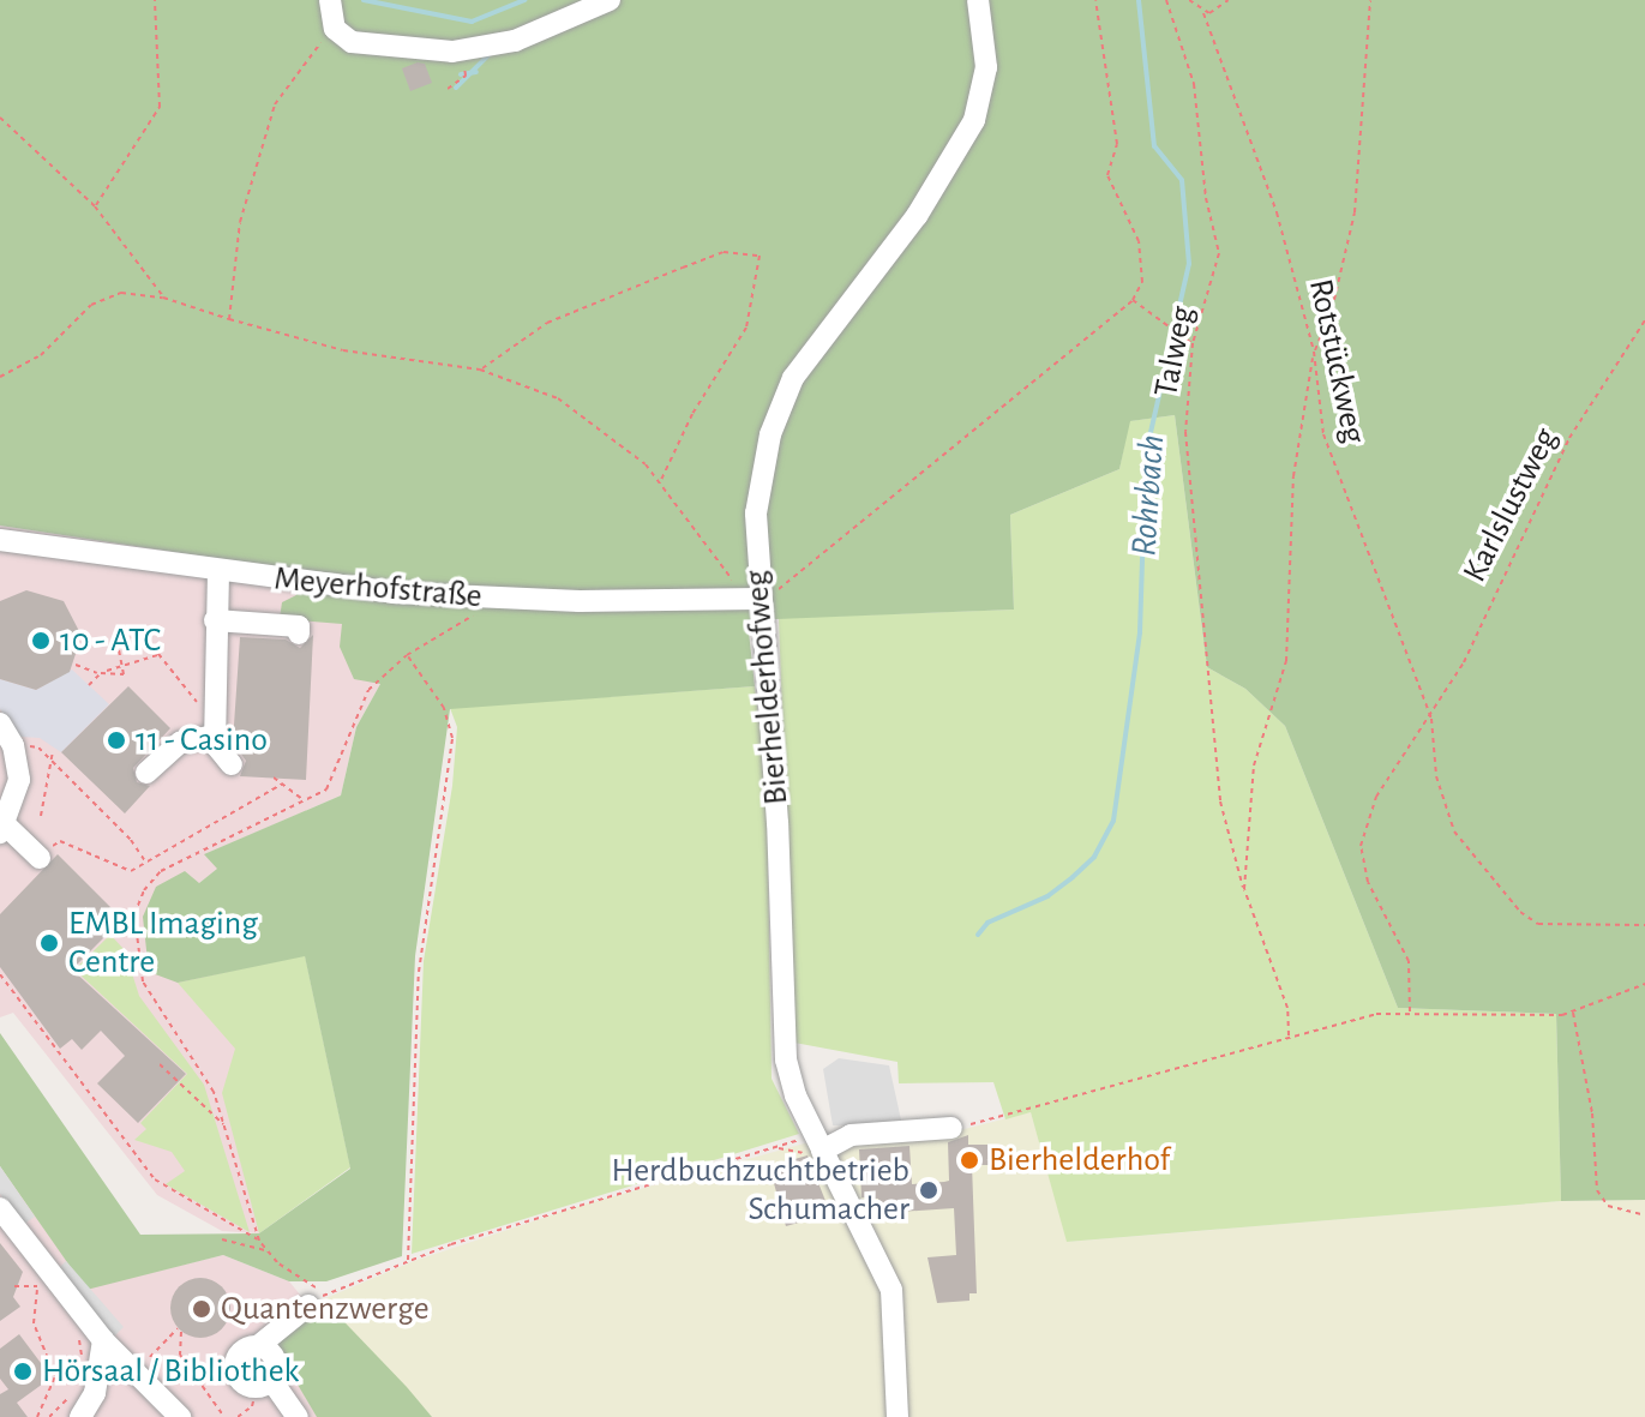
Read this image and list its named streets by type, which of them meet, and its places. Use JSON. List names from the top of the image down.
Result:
{
  "streets": {
    "street": ["Meyerhofstraße", "Bierhelderhofweg"],
    "path": ["Talweg", "Rotstückweg", "Karlslustweg"]
  },
  "crossings": [
    ["Rotstückweg", "Karlslustweg"],
    ["Meyerhofstraße", "Bierhelderhofweg"]
  ],
  "water": ["Rohrbach"],
  "places": [
    "10 - ATC",
    "11 - Casino",
    "EMBL Imaging Centre",
    "Bierhelderhof",
    "Herdbuchzuchtbetrieb Schumacher",
    "Quantenzwerge",
    "Hörsaal / Bibliothek"
  ]
}
